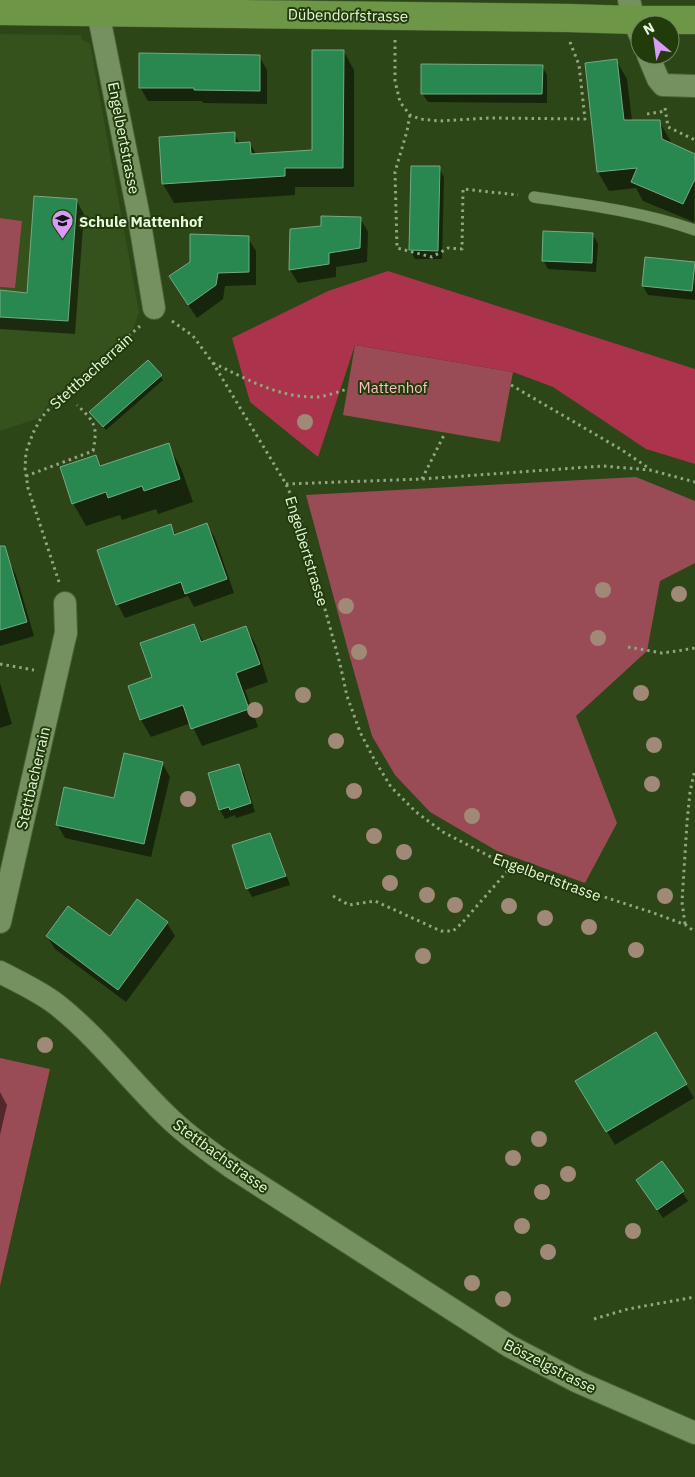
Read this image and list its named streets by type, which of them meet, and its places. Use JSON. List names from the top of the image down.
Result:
{
  "streets": {
    "street": [
      "Dübendorfstrasse",
      "Engelbertstrasse",
      "Stettbacherrain",
      "Stettbachstrasse",
      "Böszelgstrasse"
    ]
  },
  "crossings": [
    ["Dübendorfstrasse", "Engelbertstrasse"],
    ["Engelbertstrasse", "Stettbacherrain"],
    ["Stettbachstrasse", "Böszelgstrasse"]
  ],
  "parks": ["Mattenhof"],
  "places": {
    "school or university": ["Schule Mattenhof"]
  },
  "north": "top left"
}
